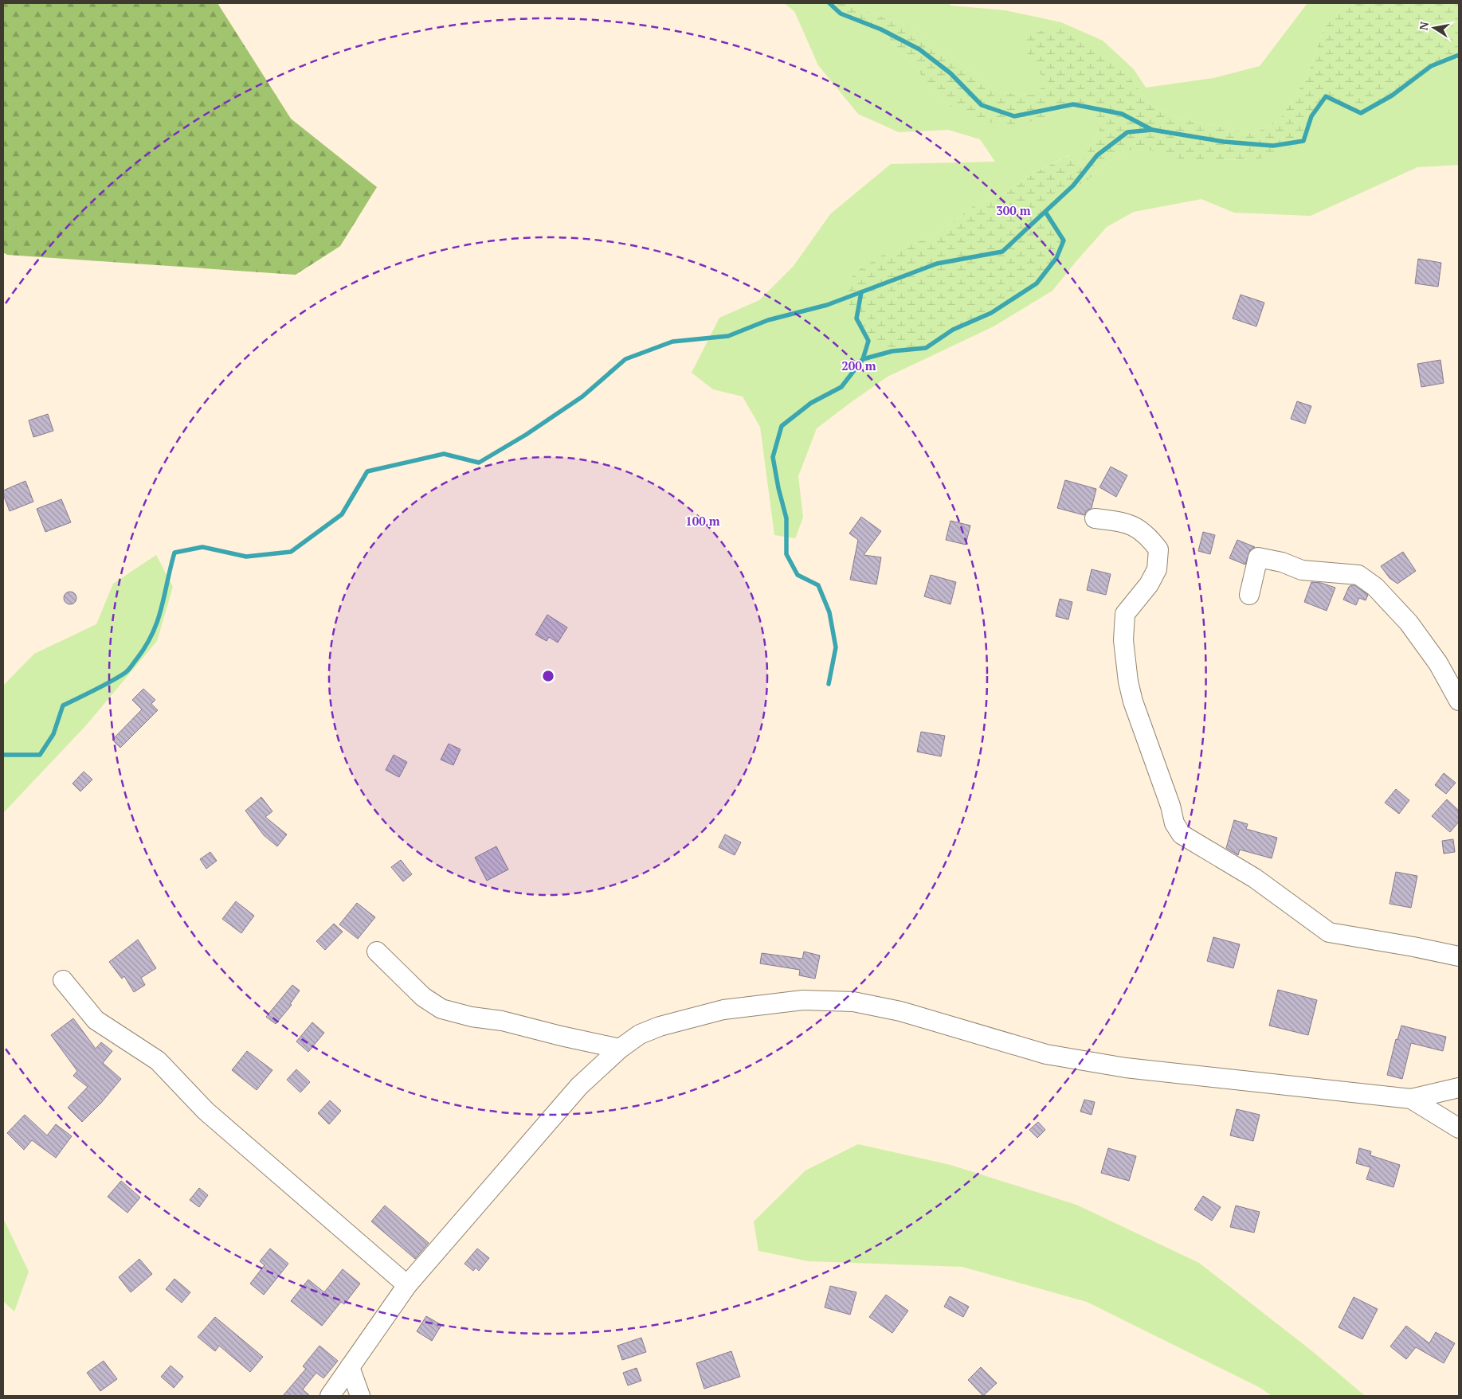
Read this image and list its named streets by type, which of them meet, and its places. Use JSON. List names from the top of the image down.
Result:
{
  "north": "left",
  "rings": ["300 m", "200 m", "100 m"]
}
